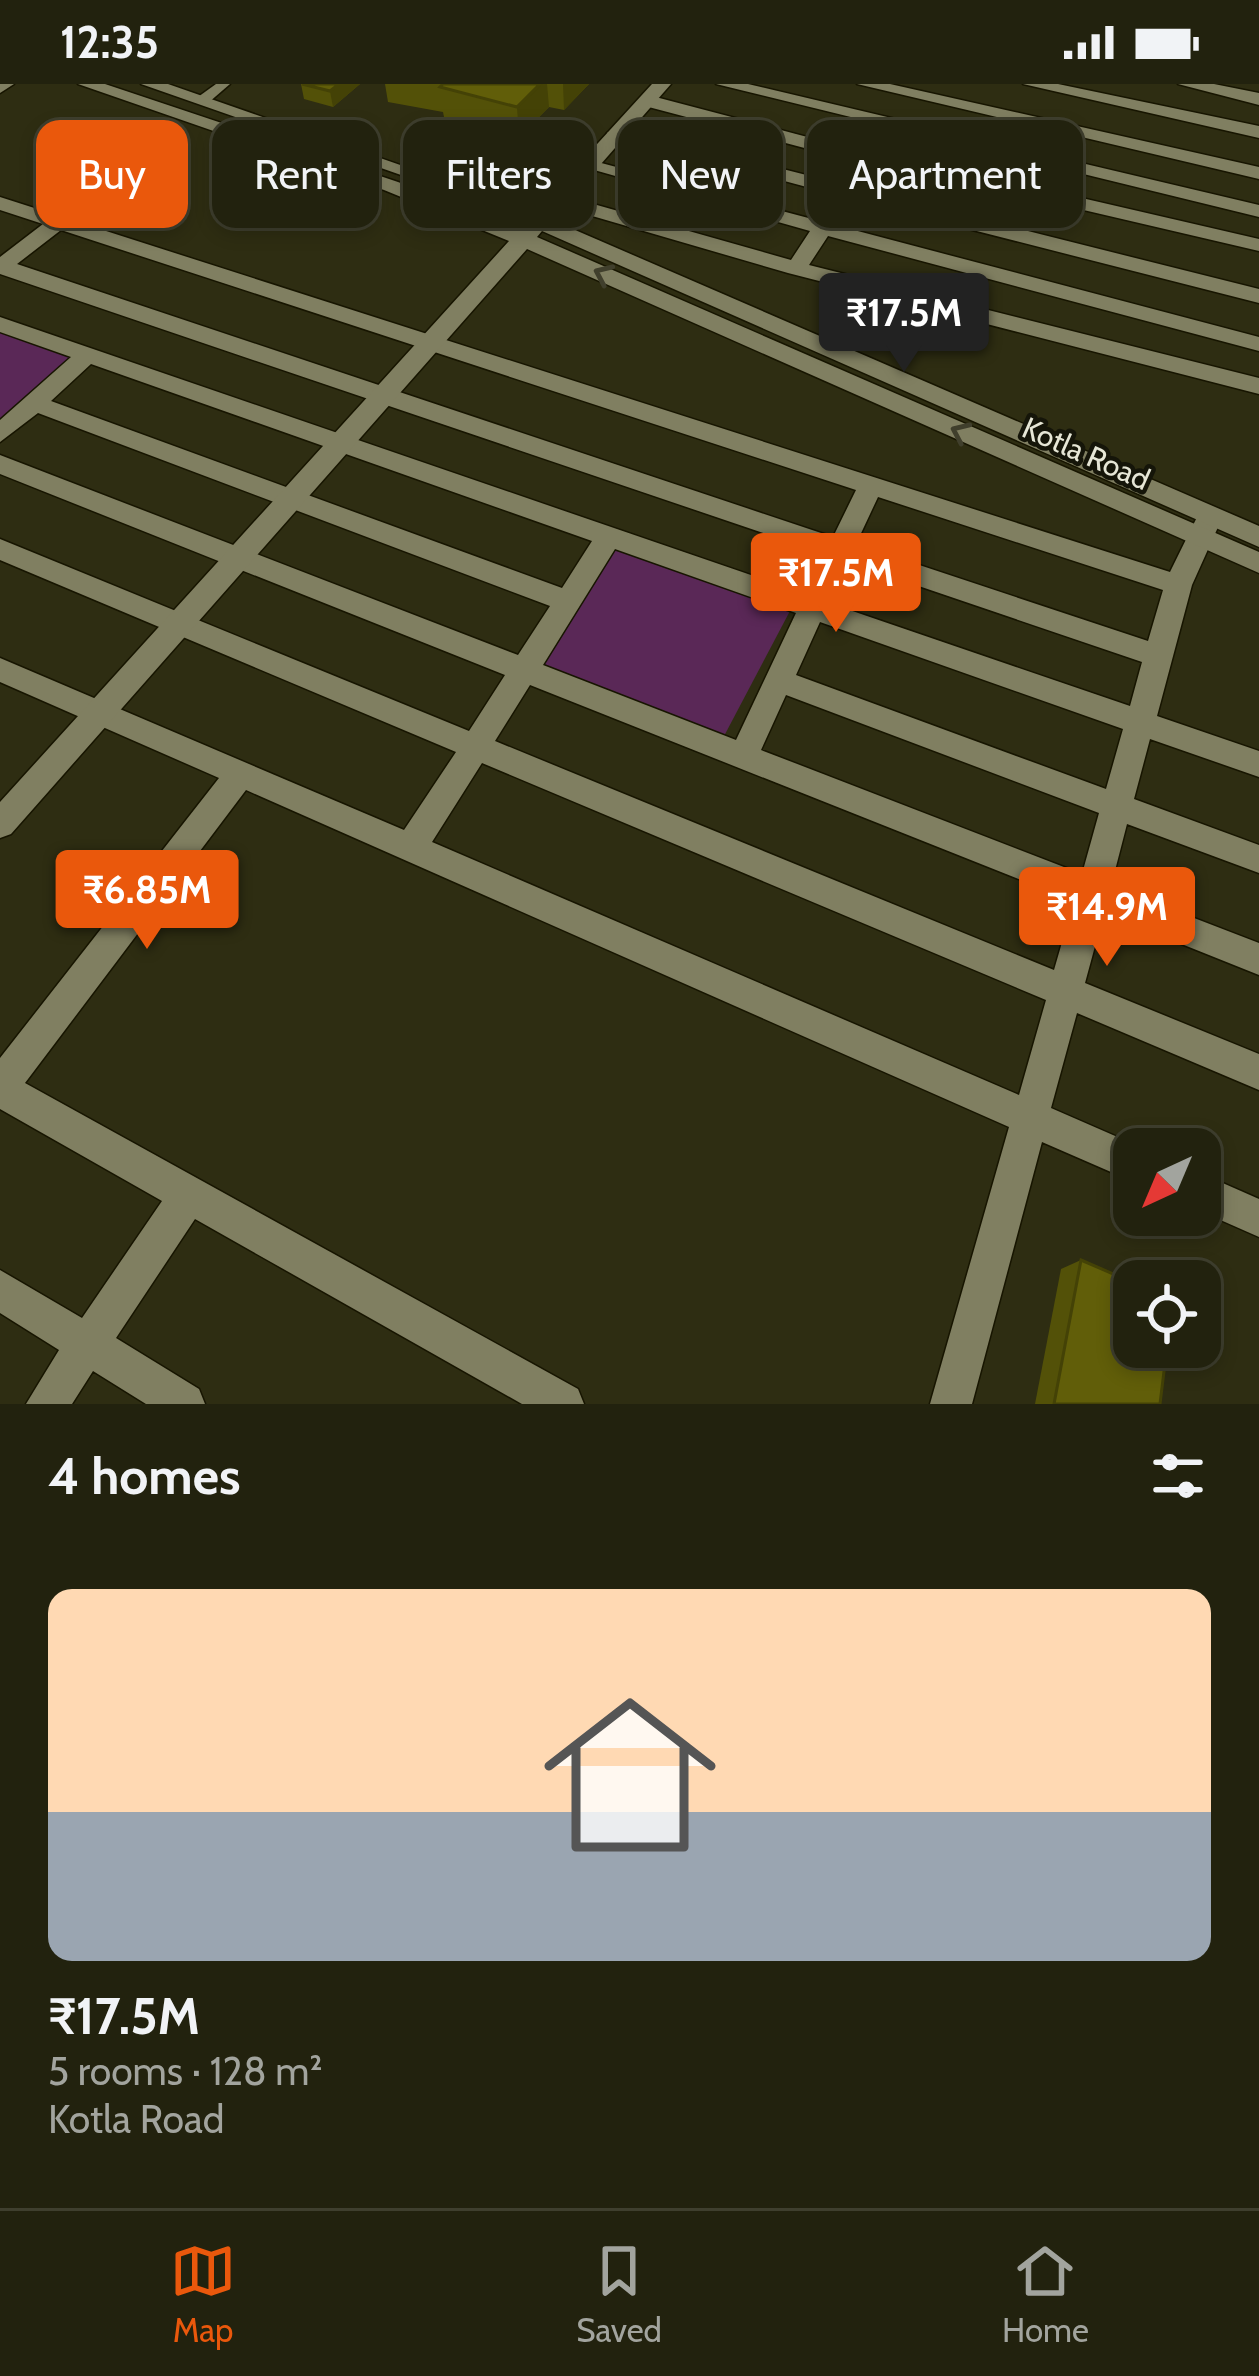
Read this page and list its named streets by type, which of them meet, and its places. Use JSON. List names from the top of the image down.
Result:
{
  "streets": {
    "street": ["Kotla Road"]
  },
  "north": "bottom left",
  "page": {
    "status": "12:35",
    "chip": [
      "Buy",
      "Rent",
      "Filters",
      "New",
      "Apartment"
    ],
    "price": [
      "₹17.5M",
      "₹17.5M",
      "₹6.85M",
      "₹14.9M"
    ],
    "heading": "4 homes",
    "list": [
      {
        "name": "₹17.5M",
        "note": "5 rooms · 128 m² · Kotla Road"
      }
    ],
    "tabs": ["Map", "Saved", "Home"]
  }
}
